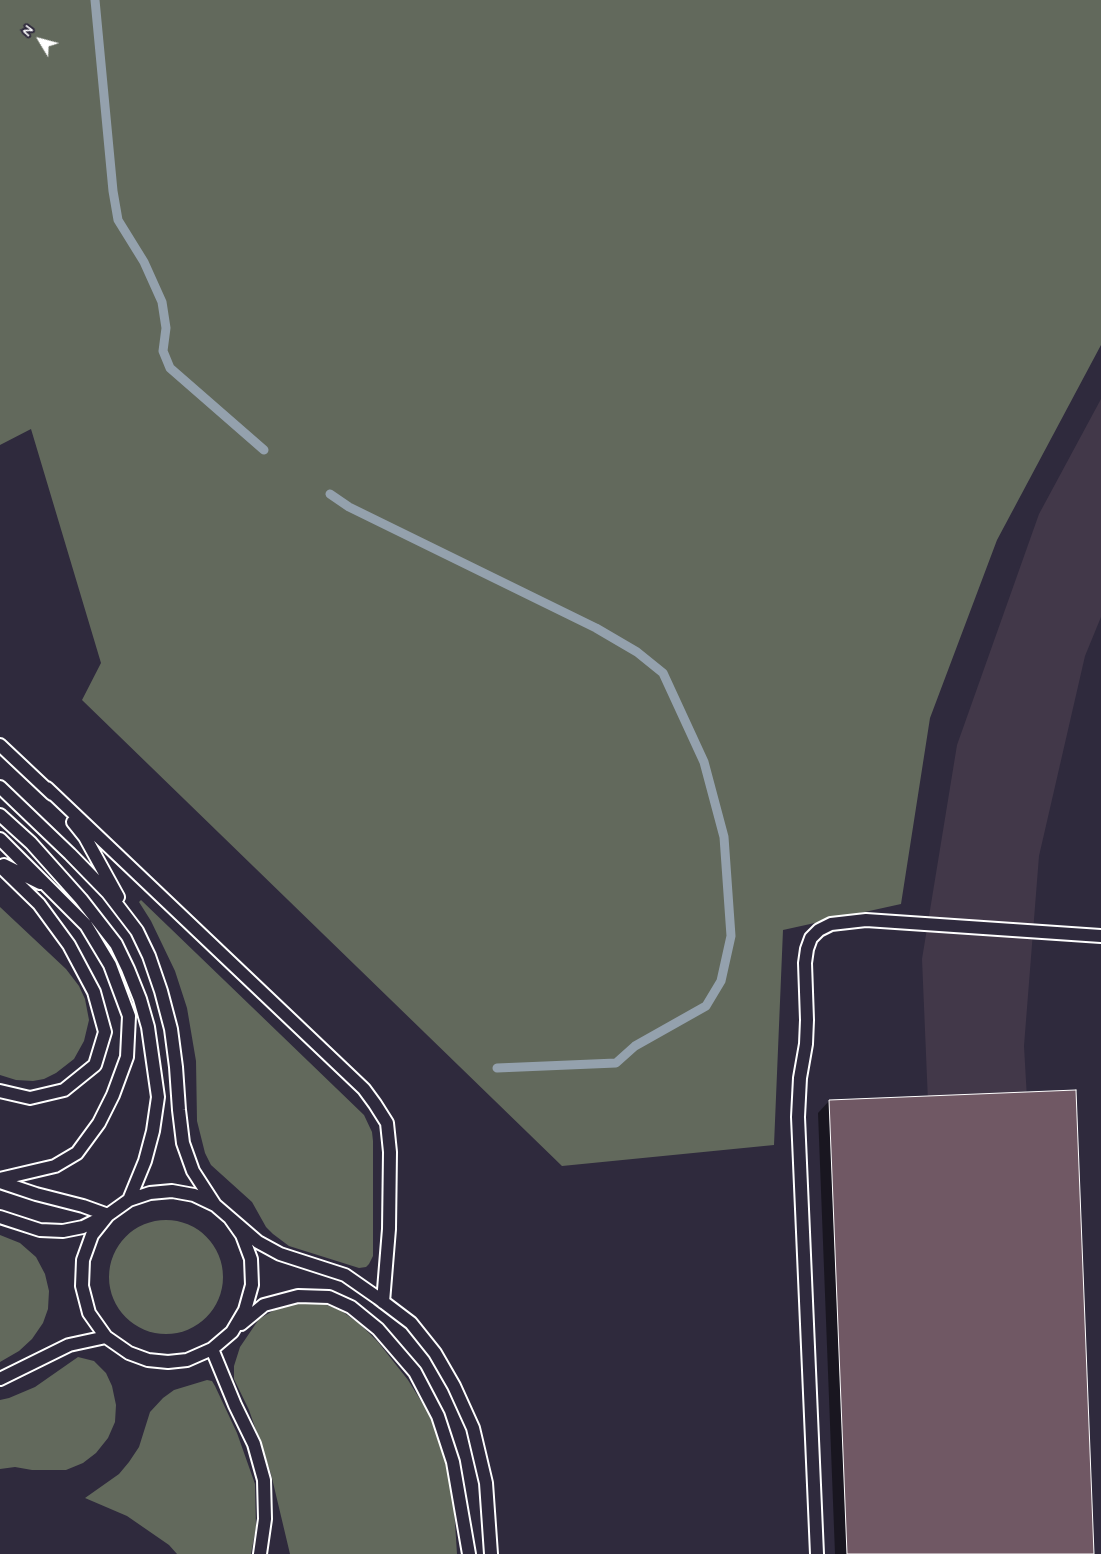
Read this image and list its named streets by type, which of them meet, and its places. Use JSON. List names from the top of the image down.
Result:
{
  "north": "top left"
}
